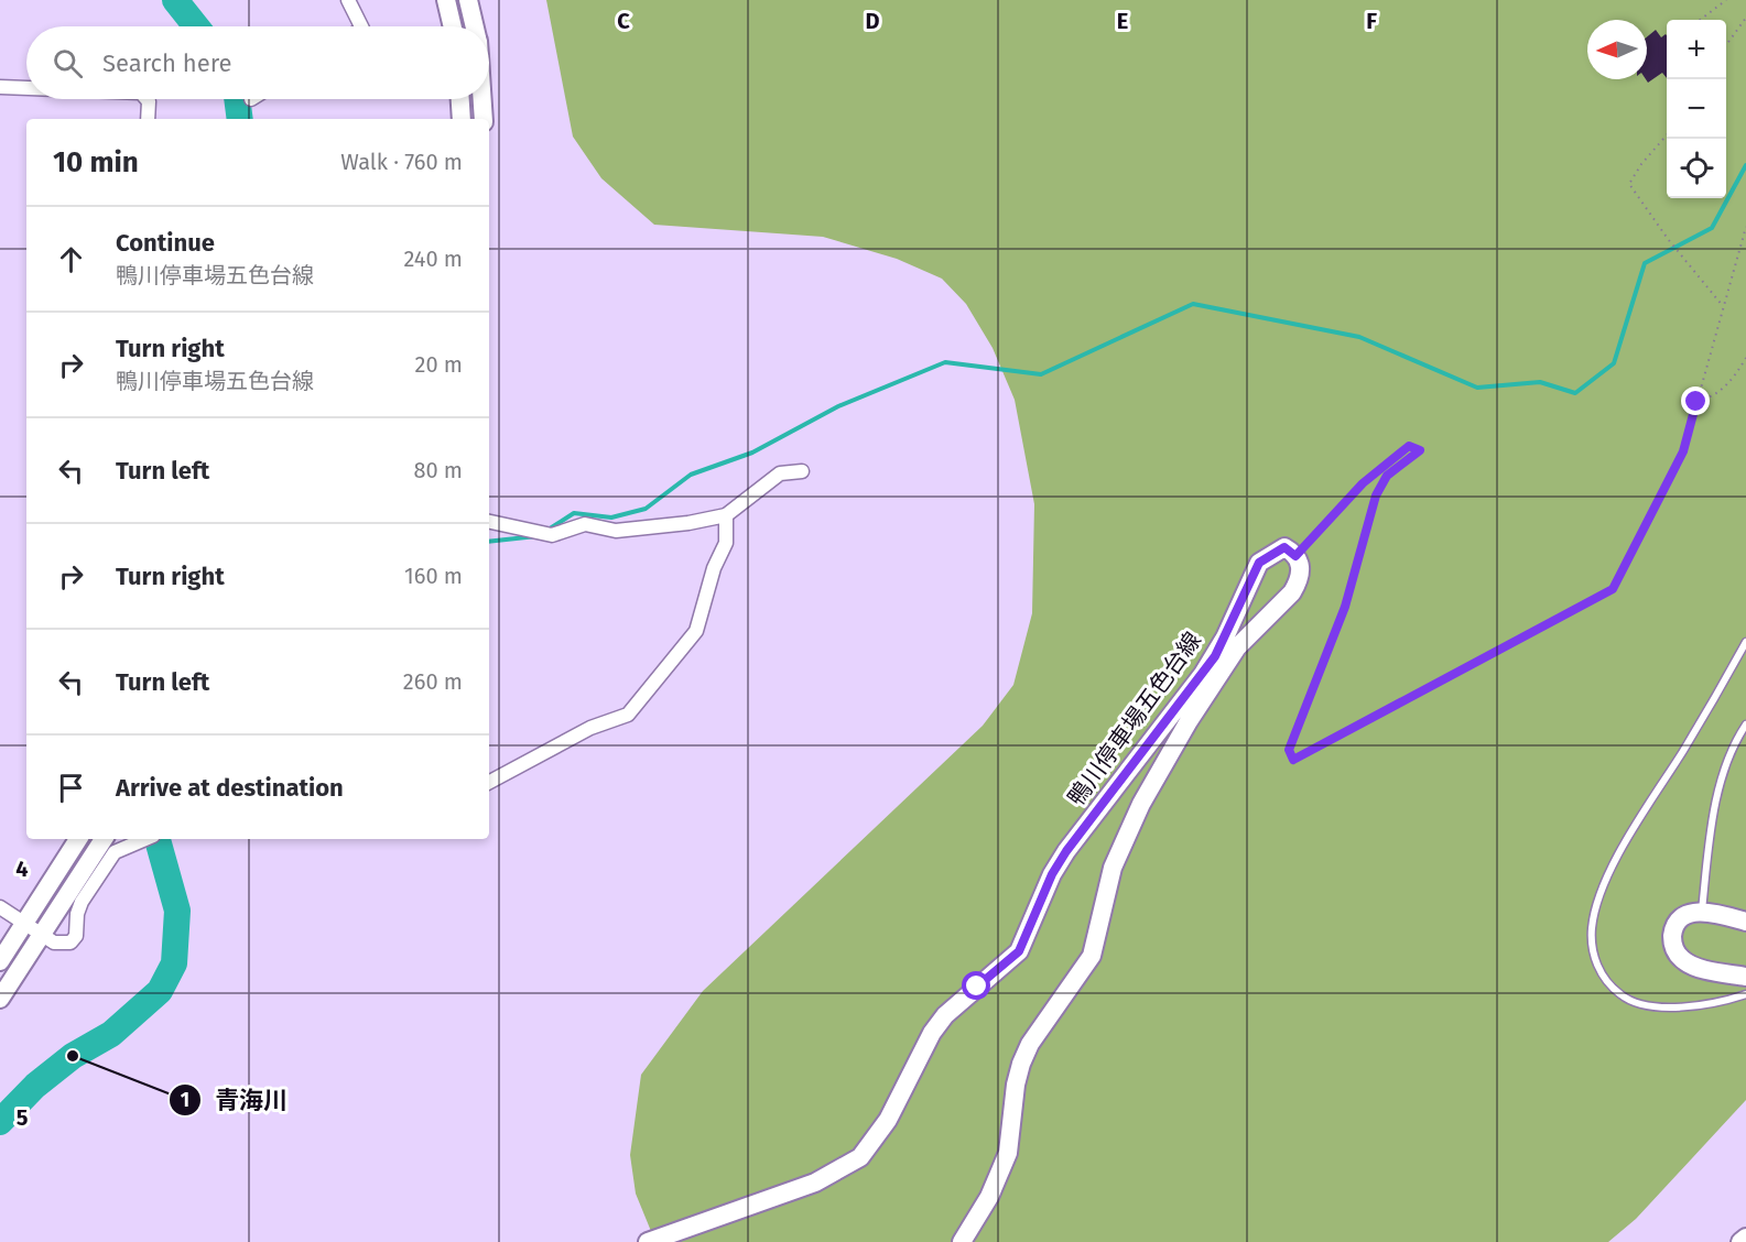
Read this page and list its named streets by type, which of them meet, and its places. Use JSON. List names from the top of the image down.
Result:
{
  "streets": {
    "main road": ["鴨川停車場五色台線"]
  },
  "places": ["青海川"],
  "north": "left",
  "page": {
    "map_buttons": ["+", "−"],
    "search": "Search here",
    "heading": ["10 min", "Walk · 760 m"],
    "list": [
      ["Continue", "鴨川停車場五色台線", "240 m"],
      ["Turn right", "鴨川停車場五色台線", "20 m"],
      ["Turn left", "80 m"],
      ["Turn right", "160 m"],
      ["Turn left", "260 m"],
      "Arrive at destination"
    ]
  },
  "grid": {
    "columns": [
      "C",
      "D",
      "E",
      "F"
    ],
    "rows": ["4", "5"]
  }
}
